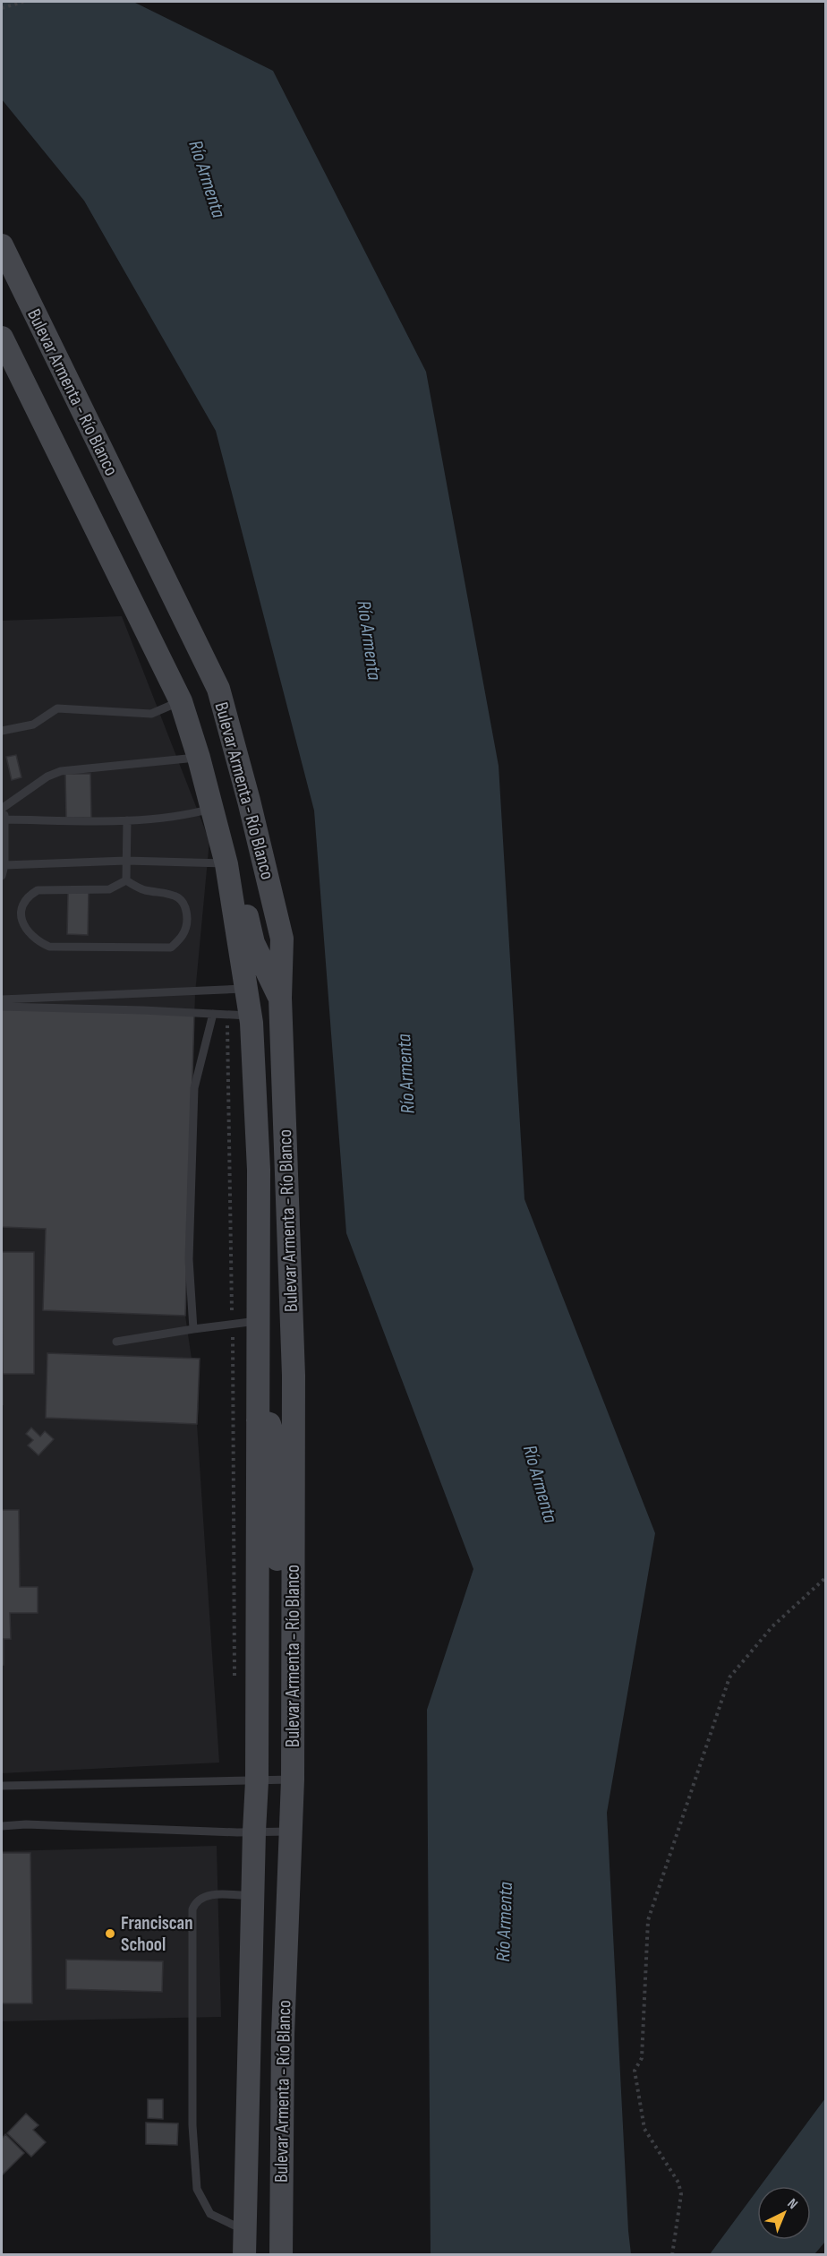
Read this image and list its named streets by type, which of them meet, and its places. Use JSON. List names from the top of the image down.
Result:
{
  "streets": {
    "main road": ["Bulevar Armenta - Río Blanco"]
  },
  "water": ["Río Armenta"],
  "places": ["Franciscan School"],
  "north": "top right"
}
